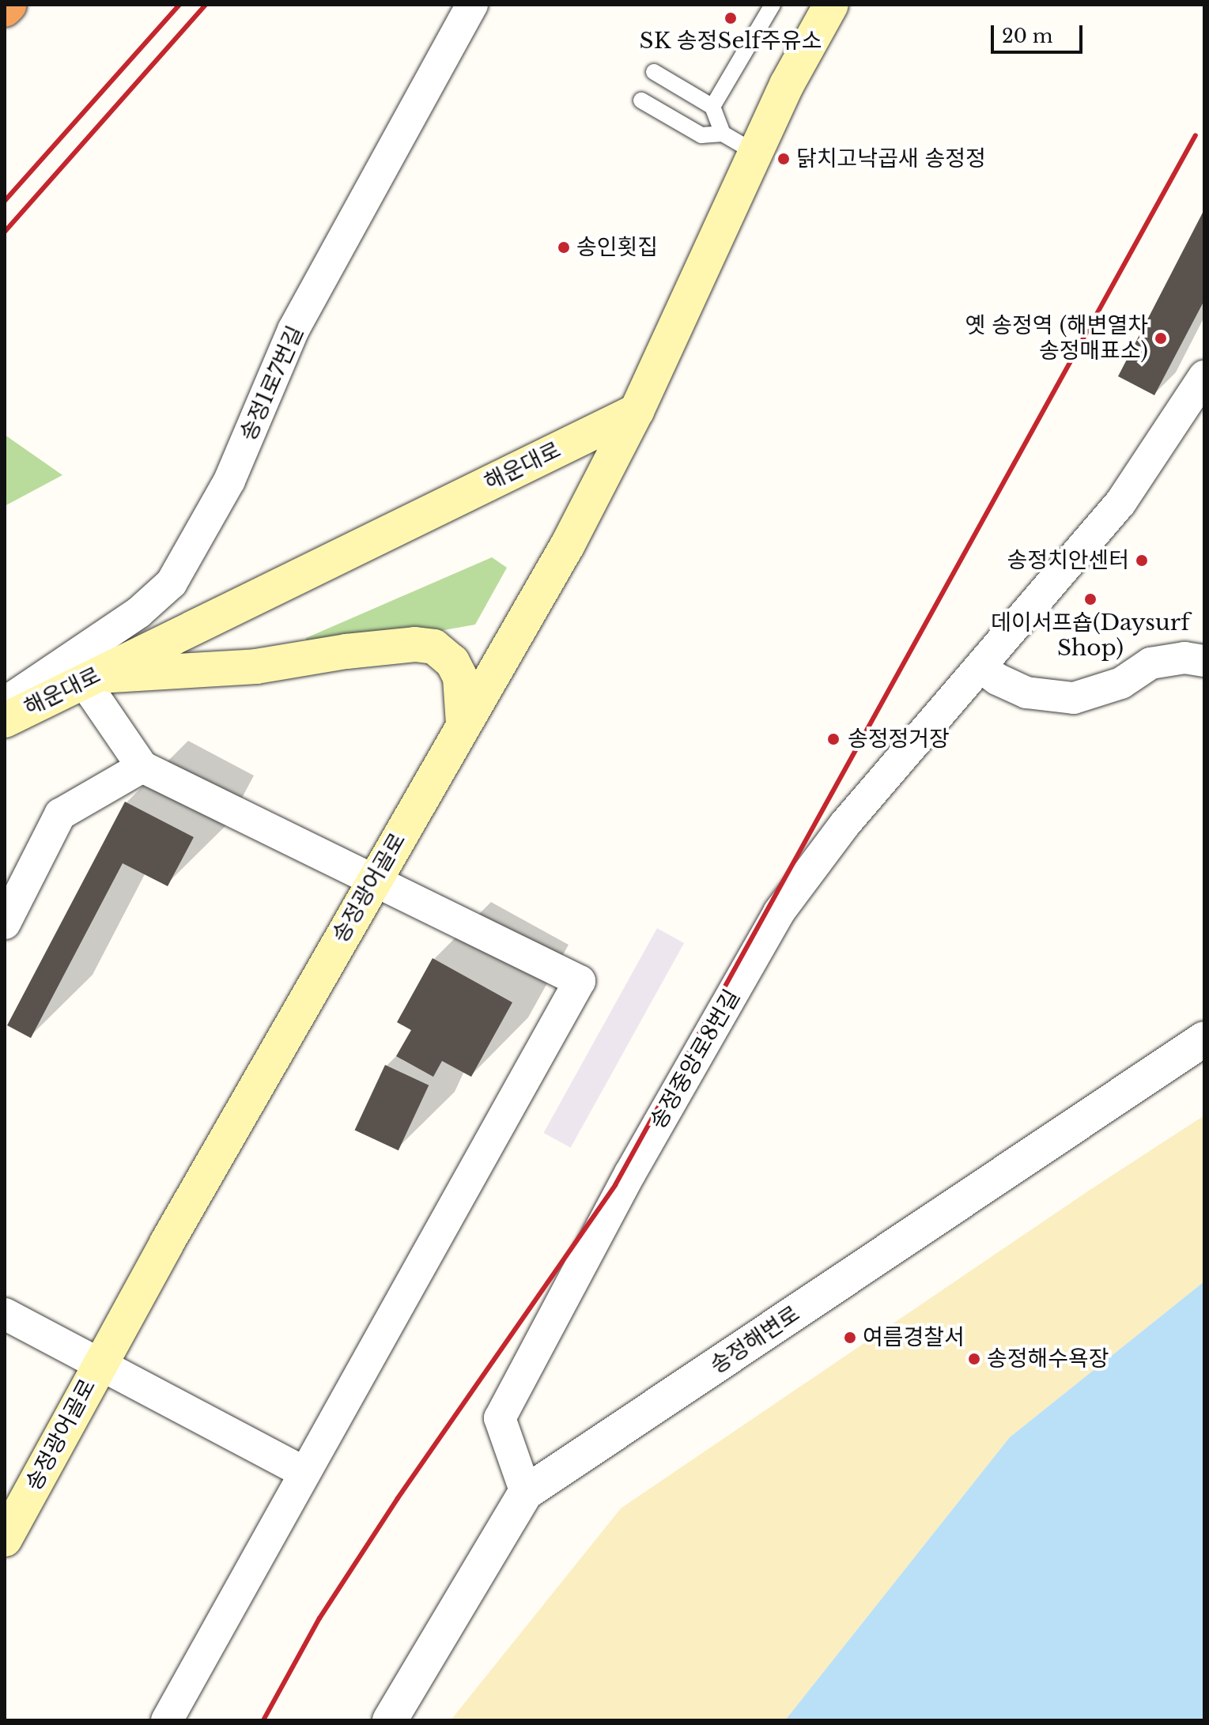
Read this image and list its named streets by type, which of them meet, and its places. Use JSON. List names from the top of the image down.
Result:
{
  "streets": {
    "main road": ["해운대로", "송정광어골로"],
    "street": ["송정1로7번길", "송정중앙로8번길", "송정해변로"]
  },
  "crossings": [
    ["해운대로", "송정광어골로"],
    ["송정중앙로8번길", "송정해변로"]
  ],
  "places": [
    "SK 송정Self주유소",
    "닭치고낙곱새 송정정",
    "송인횟집",
    "옛 송정역 (해변열차 송정매표소)",
    "송정치안센터",
    "데이서프숍(Daysurf Shop)",
    "송정정거장",
    "여름경찰서",
    "송정해수욕장"
  ],
  "scale_bar": "20 m"
}
